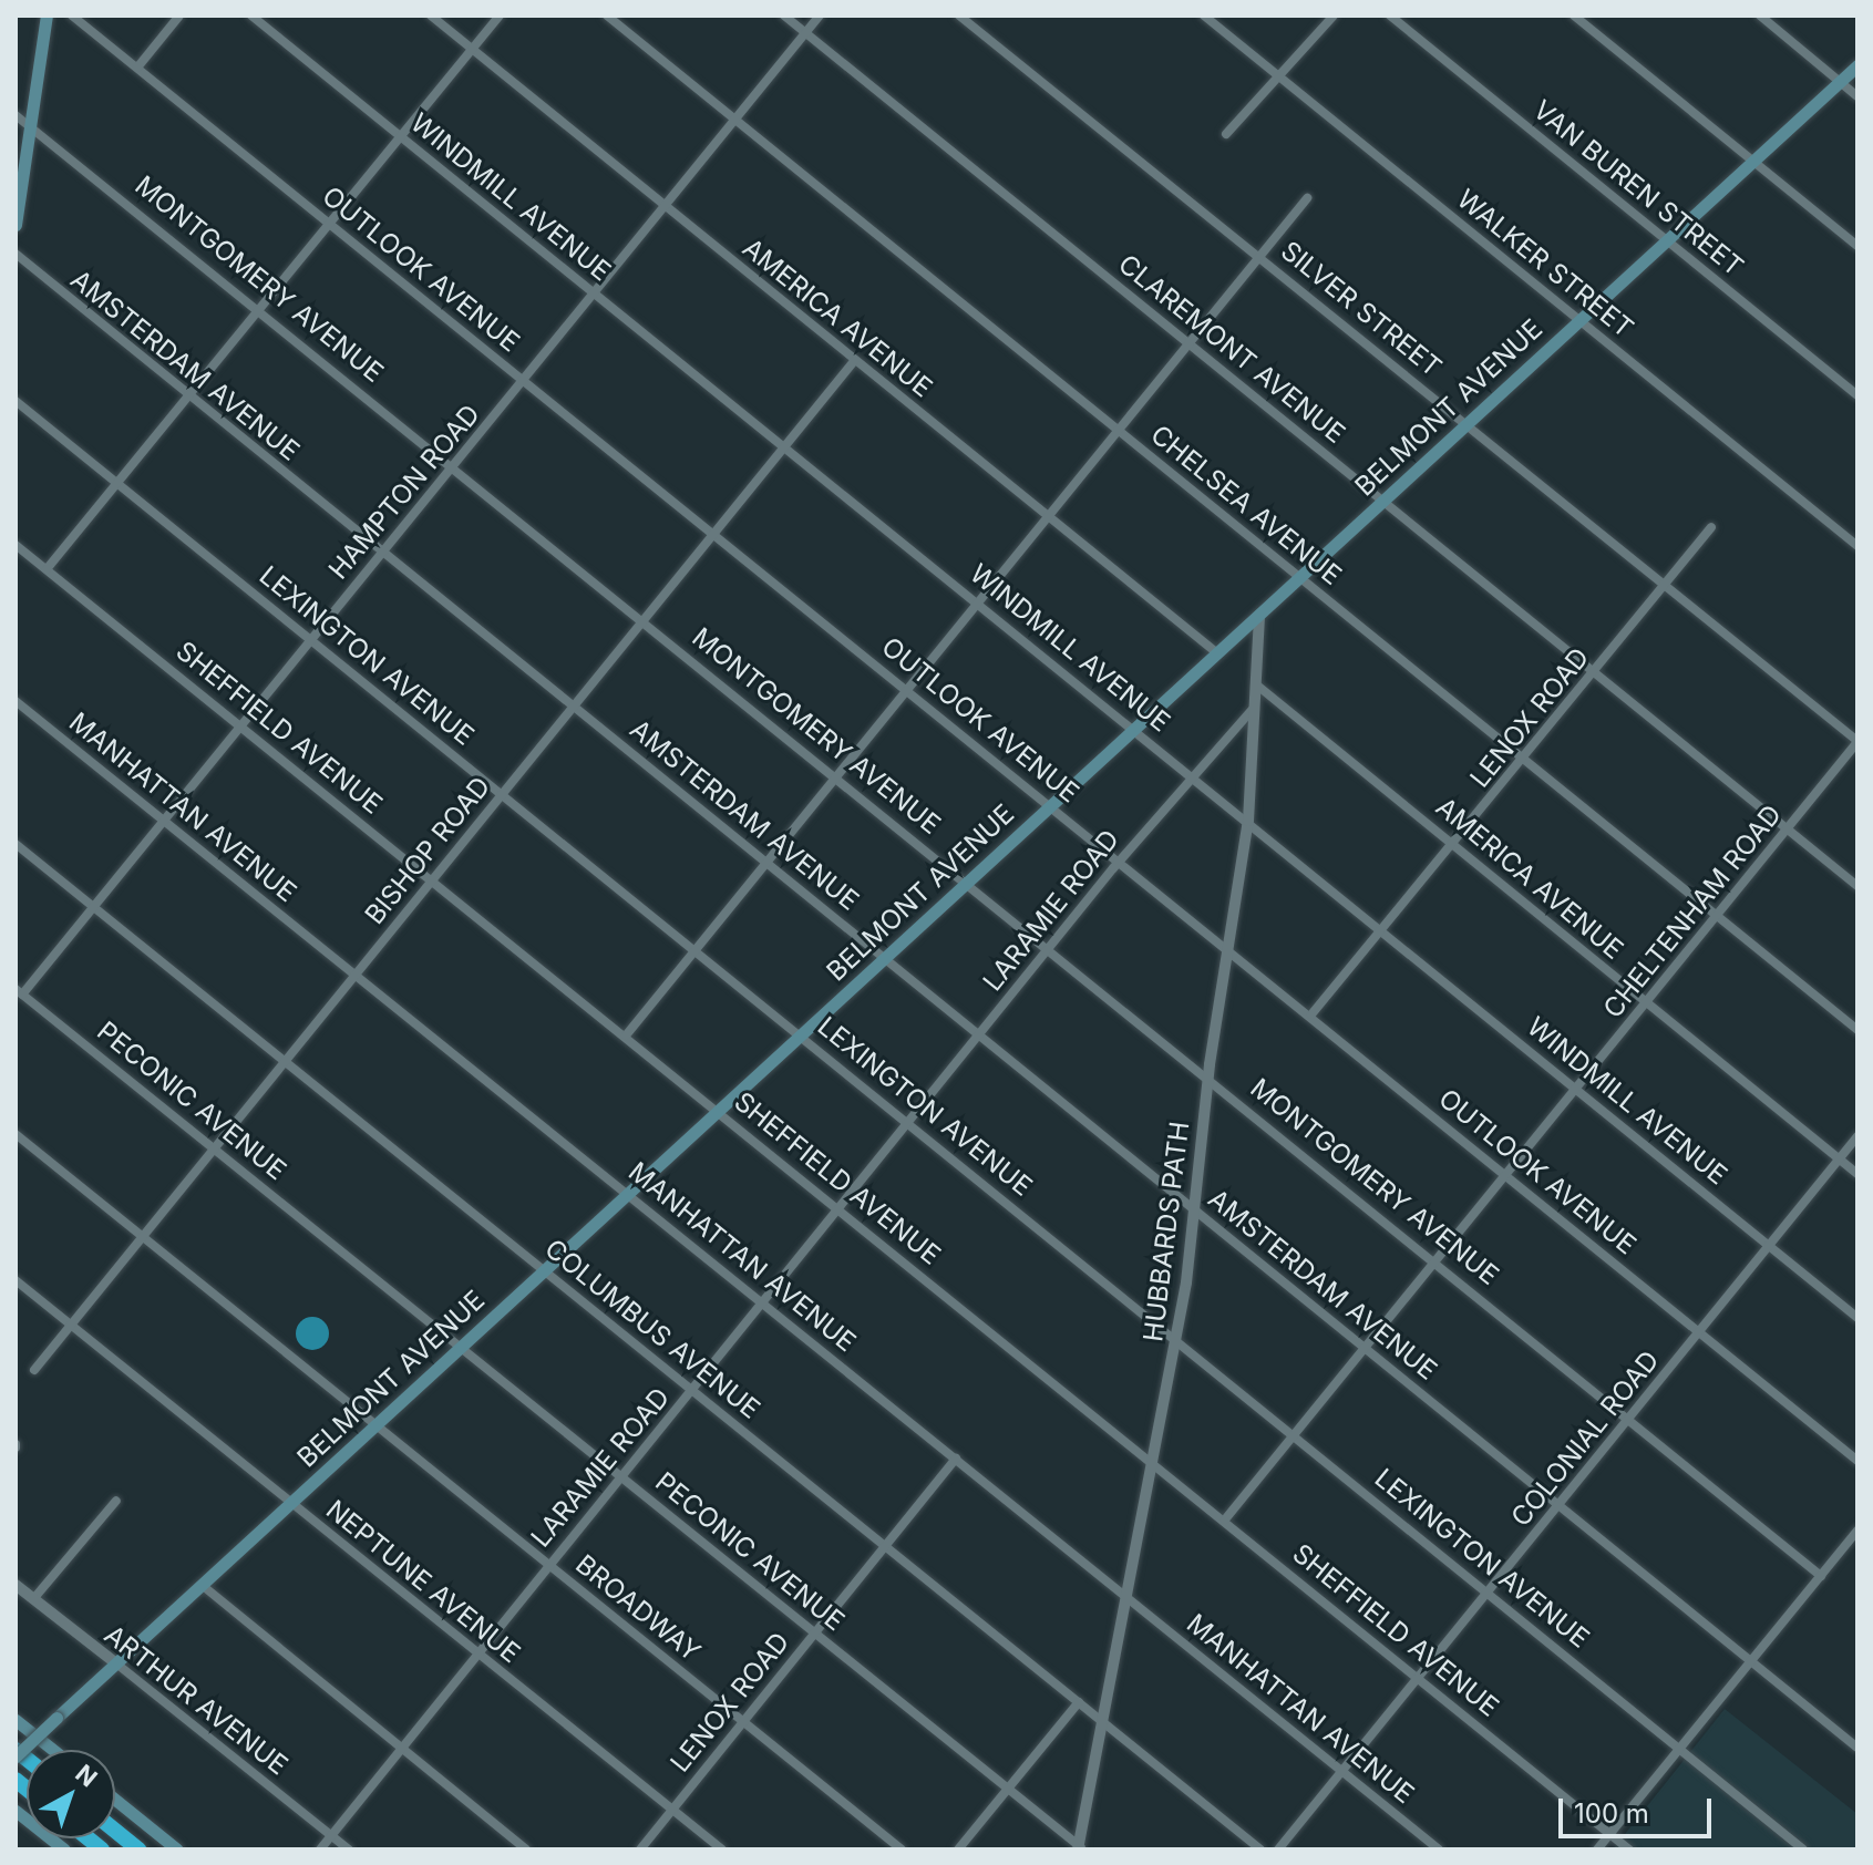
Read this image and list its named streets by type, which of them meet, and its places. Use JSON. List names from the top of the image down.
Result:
{
  "streets": {
    "main road": ["BELMONT AVENUE"],
    "street": [
      "VAN BUREN STREET",
      "WINDMILL AVENUE",
      "WALKER STREET",
      "OUTLOOK AVENUE",
      "MONTGOMERY AVENUE",
      "SILVER STREET",
      "AMERICA AVENUE",
      "CLAREMONT AVENUE",
      "AMSTERDAM AVENUE",
      "HAMPTON ROAD",
      "CHELSEA AVENUE",
      "LEXINGTON AVENUE",
      "LENOX ROAD",
      "SHEFFIELD AVENUE",
      "MANHATTAN AVENUE",
      "BISHOP ROAD",
      "LARAMIE ROAD",
      "CHELTENHAM ROAD",
      "PECONIC AVENUE",
      "HUBBARDS PATH",
      "COLUMBUS AVENUE",
      "COLONIAL ROAD",
      "NEPTUNE AVENUE",
      "BROADWAY",
      "ARTHUR AVENUE"
    ]
  },
  "crossings": [
    ["VAN BUREN STREET", "BELMONT AVENUE"],
    ["WINDMILL AVENUE", "BELMONT AVENUE"],
    ["WINDMILL AVENUE", "HAMPTON ROAD"],
    ["WINDMILL AVENUE", "LENOX ROAD"],
    ["WINDMILL AVENUE", "BISHOP ROAD"],
    ["WINDMILL AVENUE", "LARAMIE ROAD"],
    ["WINDMILL AVENUE", "CHELTENHAM ROAD"],
    ["WINDMILL AVENUE", "HUBBARDS PATH"],
    ["WINDMILL AVENUE", "COLONIAL ROAD"],
    ["WALKER STREET", "BELMONT AVENUE"],
    ["OUTLOOK AVENUE", "BELMONT AVENUE"],
    ["OUTLOOK AVENUE", "HAMPTON ROAD"],
    ["OUTLOOK AVENUE", "LENOX ROAD"],
    ["OUTLOOK AVENUE", "BISHOP ROAD"],
    ["OUTLOOK AVENUE", "LARAMIE ROAD"],
    ["OUTLOOK AVENUE", "CHELTENHAM ROAD"],
    ["OUTLOOK AVENUE", "HUBBARDS PATH"],
    ["OUTLOOK AVENUE", "COLONIAL ROAD"],
    ["MONTGOMERY AVENUE", "BELMONT AVENUE"],
    ["MONTGOMERY AVENUE", "HAMPTON ROAD"],
    ["MONTGOMERY AVENUE", "BISHOP ROAD"],
    ["MONTGOMERY AVENUE", "LARAMIE ROAD"],
    ["MONTGOMERY AVENUE", "CHELTENHAM ROAD"],
    ["MONTGOMERY AVENUE", "HUBBARDS PATH"],
    ["MONTGOMERY AVENUE", "COLONIAL ROAD"],
    ["SILVER STREET", "BELMONT AVENUE"],
    ["SILVER STREET", "LENOX ROAD"],
    ["SILVER STREET", "CHELTENHAM ROAD"],
    ["AMERICA AVENUE", "BELMONT AVENUE"],
    ["AMERICA AVENUE", "HAMPTON ROAD"],
    ["AMERICA AVENUE", "LENOX ROAD"],
    ["AMERICA AVENUE", "BISHOP ROAD"],
    ["AMERICA AVENUE", "CHELTENHAM ROAD"],
    ["AMERICA AVENUE", "HUBBARDS PATH"],
    ["AMERICA AVENUE", "COLONIAL ROAD"],
    ["CLAREMONT AVENUE", "BELMONT AVENUE"],
    ["CLAREMONT AVENUE", "HAMPTON ROAD"],
    ["CLAREMONT AVENUE", "LENOX ROAD"],
    ["CLAREMONT AVENUE", "CHELTENHAM ROAD"],
    ["AMSTERDAM AVENUE", "BELMONT AVENUE"],
    ["AMSTERDAM AVENUE", "HAMPTON ROAD"],
    ["AMSTERDAM AVENUE", "BISHOP ROAD"],
    ["AMSTERDAM AVENUE", "LARAMIE ROAD"],
    ["AMSTERDAM AVENUE", "CHELTENHAM ROAD"],
    ["AMSTERDAM AVENUE", "HUBBARDS PATH"],
    ["AMSTERDAM AVENUE", "COLONIAL ROAD"],
    ["BELMONT AVENUE", "CHELSEA AVENUE"],
    ["BELMONT AVENUE", "LEXINGTON AVENUE"],
    ["BELMONT AVENUE", "SHEFFIELD AVENUE"],
    ["BELMONT AVENUE", "MANHATTAN AVENUE"],
    ["BELMONT AVENUE", "PECONIC AVENUE"],
    ["BELMONT AVENUE", "HUBBARDS PATH"],
    ["BELMONT AVENUE", "COLUMBUS AVENUE"],
    ["BELMONT AVENUE", "NEPTUNE AVENUE"],
    ["BELMONT AVENUE", "BROADWAY"],
    ["BELMONT AVENUE", "ARTHUR AVENUE"],
    ["HAMPTON ROAD", "CHELSEA AVENUE"],
    ["HAMPTON ROAD", "LEXINGTON AVENUE"],
    ["HAMPTON ROAD", "SHEFFIELD AVENUE"],
    ["HAMPTON ROAD", "MANHATTAN AVENUE"],
    ["HAMPTON ROAD", "PECONIC AVENUE"],
    ["HAMPTON ROAD", "COLUMBUS AVENUE"],
    ["CHELSEA AVENUE", "LENOX ROAD"],
    ["CHELSEA AVENUE", "CHELTENHAM ROAD"],
    ["LEXINGTON AVENUE", "BISHOP ROAD"],
    ["LEXINGTON AVENUE", "LARAMIE ROAD"],
    ["LEXINGTON AVENUE", "CHELTENHAM ROAD"],
    ["LEXINGTON AVENUE", "HUBBARDS PATH"],
    ["LEXINGTON AVENUE", "COLONIAL ROAD"],
    ["LENOX ROAD", "MANHATTAN AVENUE"],
    ["LENOX ROAD", "PECONIC AVENUE"],
    ["LENOX ROAD", "COLUMBUS AVENUE"],
    ["LENOX ROAD", "NEPTUNE AVENUE"],
    ["LENOX ROAD", "BROADWAY"],
    ["SHEFFIELD AVENUE", "BISHOP ROAD"],
    ["SHEFFIELD AVENUE", "LARAMIE ROAD"],
    ["SHEFFIELD AVENUE", "CHELTENHAM ROAD"],
    ["SHEFFIELD AVENUE", "HUBBARDS PATH"],
    ["SHEFFIELD AVENUE", "COLONIAL ROAD"],
    ["MANHATTAN AVENUE", "BISHOP ROAD"],
    ["MANHATTAN AVENUE", "LARAMIE ROAD"],
    ["MANHATTAN AVENUE", "HUBBARDS PATH"],
    ["MANHATTAN AVENUE", "COLONIAL ROAD"],
    ["BISHOP ROAD", "PECONIC AVENUE"],
    ["BISHOP ROAD", "COLUMBUS AVENUE"],
    ["BISHOP ROAD", "NEPTUNE AVENUE"],
    ["BISHOP ROAD", "BROADWAY"],
    ["LARAMIE ROAD", "PECONIC AVENUE"],
    ["LARAMIE ROAD", "HUBBARDS PATH"],
    ["LARAMIE ROAD", "COLUMBUS AVENUE"],
    ["LARAMIE ROAD", "NEPTUNE AVENUE"],
    ["LARAMIE ROAD", "BROADWAY"],
    ["LARAMIE ROAD", "ARTHUR AVENUE"],
    ["PECONIC AVENUE", "HUBBARDS PATH"],
    ["HUBBARDS PATH", "COLUMBUS AVENUE"]
  ],
  "scale_bar": "100 m",
  "north": "top right"
}
